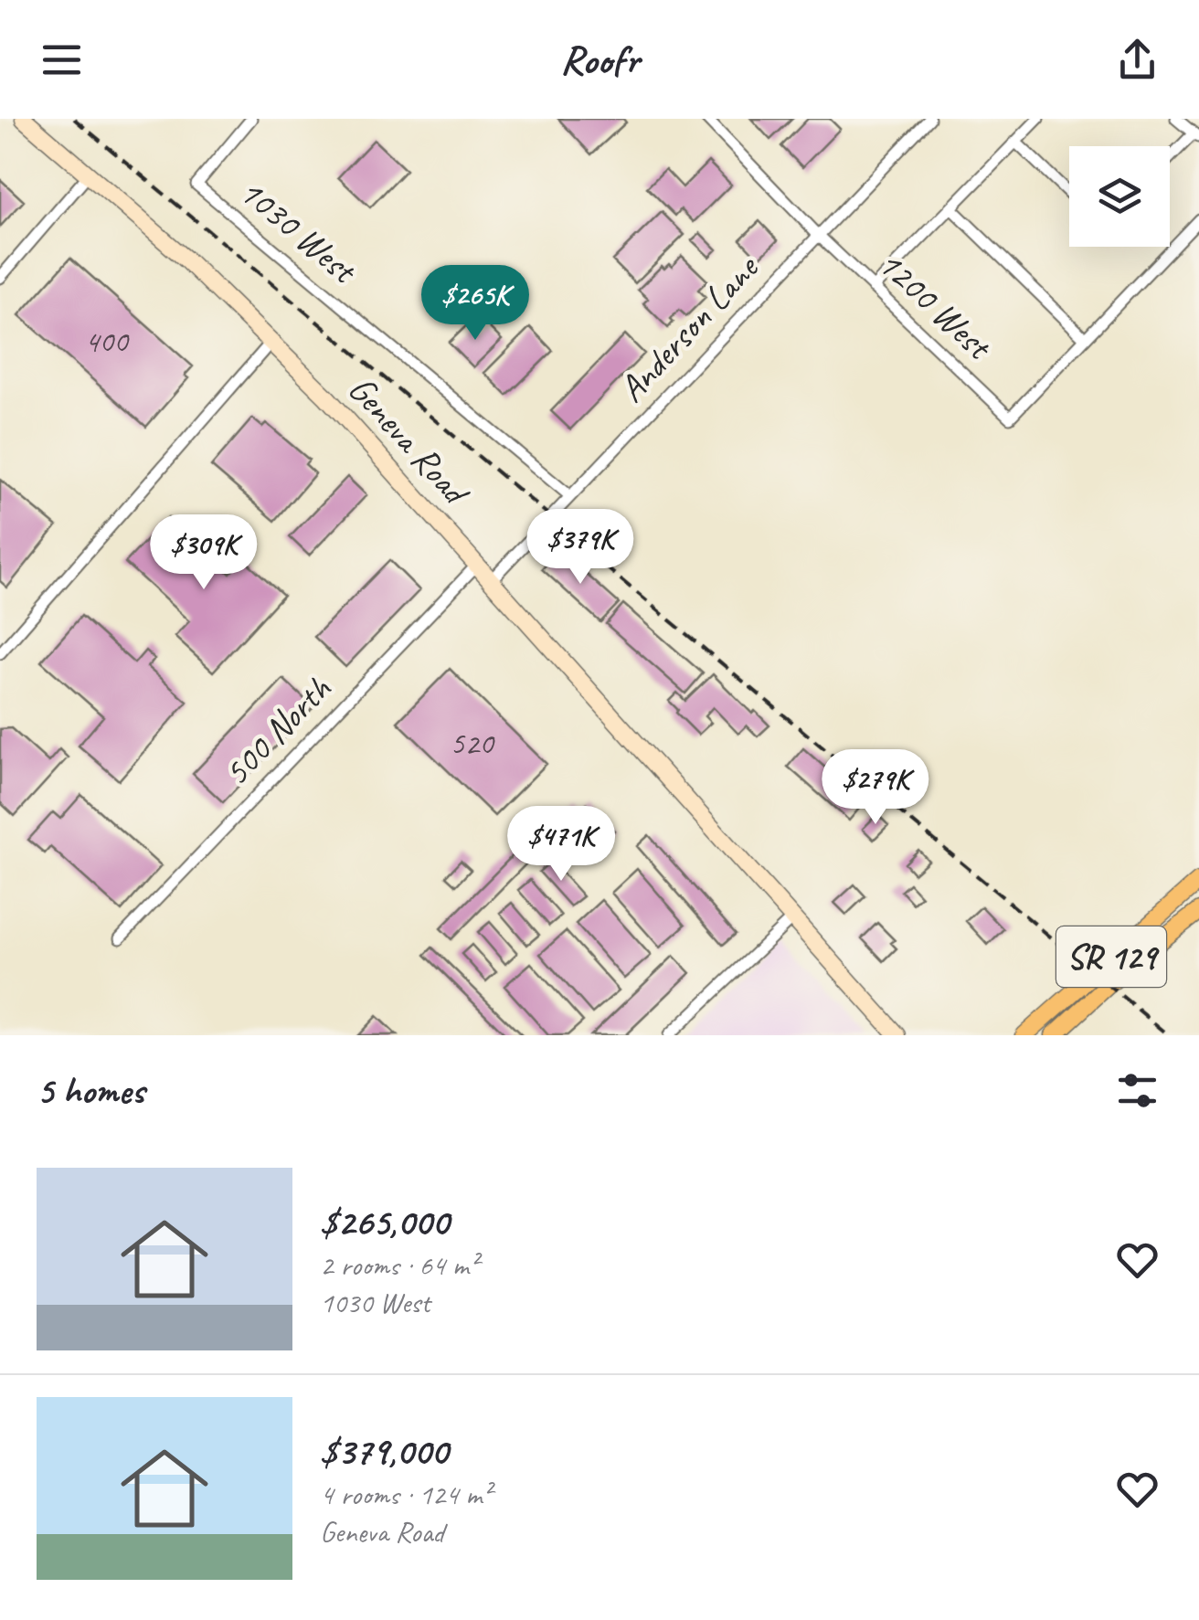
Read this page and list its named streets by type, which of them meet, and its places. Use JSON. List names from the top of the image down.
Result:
{
  "streets": {
    "main road": ["Geneva Road", "SR 129"],
    "street": [
      "1030 West",
      "1200 West",
      "Anderson Lane",
      "500 North"
    ]
  },
  "crossings": [
    ["1030 West", "Anderson Lane"],
    ["1200 West", "Anderson Lane"],
    ["Anderson Lane", "Geneva Road"],
    ["Geneva Road", "500 North"]
  ],
  "house_numbers": ["400", "520"],
  "page": {
    "header": "Roofr",
    "price": [
      "$265K",
      "$379K",
      "$309K",
      "$279K",
      "$471K"
    ],
    "heading": "5 homes",
    "list": [
      {
        "name": "$265,000",
        "note": "2 rooms · 64 m² · 1030 West"
      },
      {
        "name": "$379,000",
        "note": "4 rooms · 124 m² · Geneva Road"
      }
    ]
  }
}
